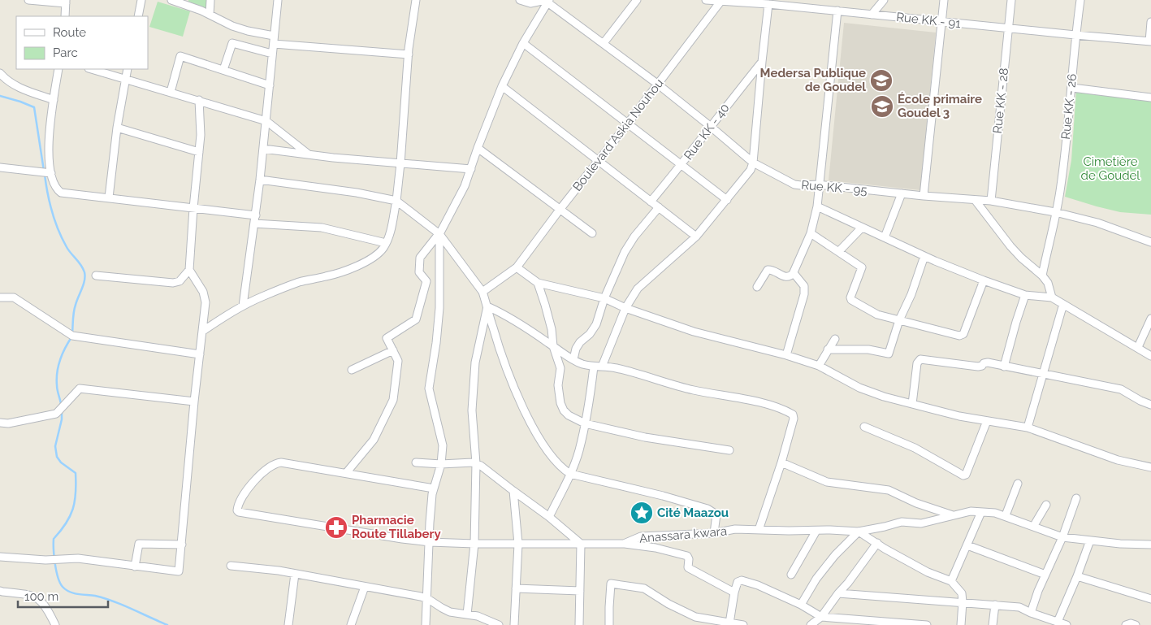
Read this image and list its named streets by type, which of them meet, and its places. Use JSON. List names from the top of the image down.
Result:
{
  "streets": {
    "street": [
      "Rue KK - 91",
      "Rue KK - 28",
      "Rue KK - 26",
      "Rue KK - 40",
      "Boulevard Askia Nouhou",
      "Rue KK - 95",
      "Anassara kwara"
    ]
  },
  "crossings": [
    ["Rue KK - 91", "Rue KK - 28"],
    ["Rue KK - 91", "Rue KK - 26"],
    ["Rue KK - 91", "Boulevard Askia Nouhou"],
    ["Rue KK - 28", "Rue KK - 95"],
    ["Rue KK - 26", "Rue KK - 95"],
    ["Rue KK - 40", "Rue KK - 95"],
    ["Boulevard Askia Nouhou", "Rue KK - 95"]
  ],
  "parks": ["Cimetière de Goudel"],
  "places": {
    "school or university": ["Medersa Publique de Goudel", "École primaire Goudel 3"],
    "place": ["Cité Maazou"],
    "pharmacy": ["Pharmacie Route Tillabery"]
  },
  "legend": ["Route", "Parc"],
  "scale_bar": "100 m"
}
